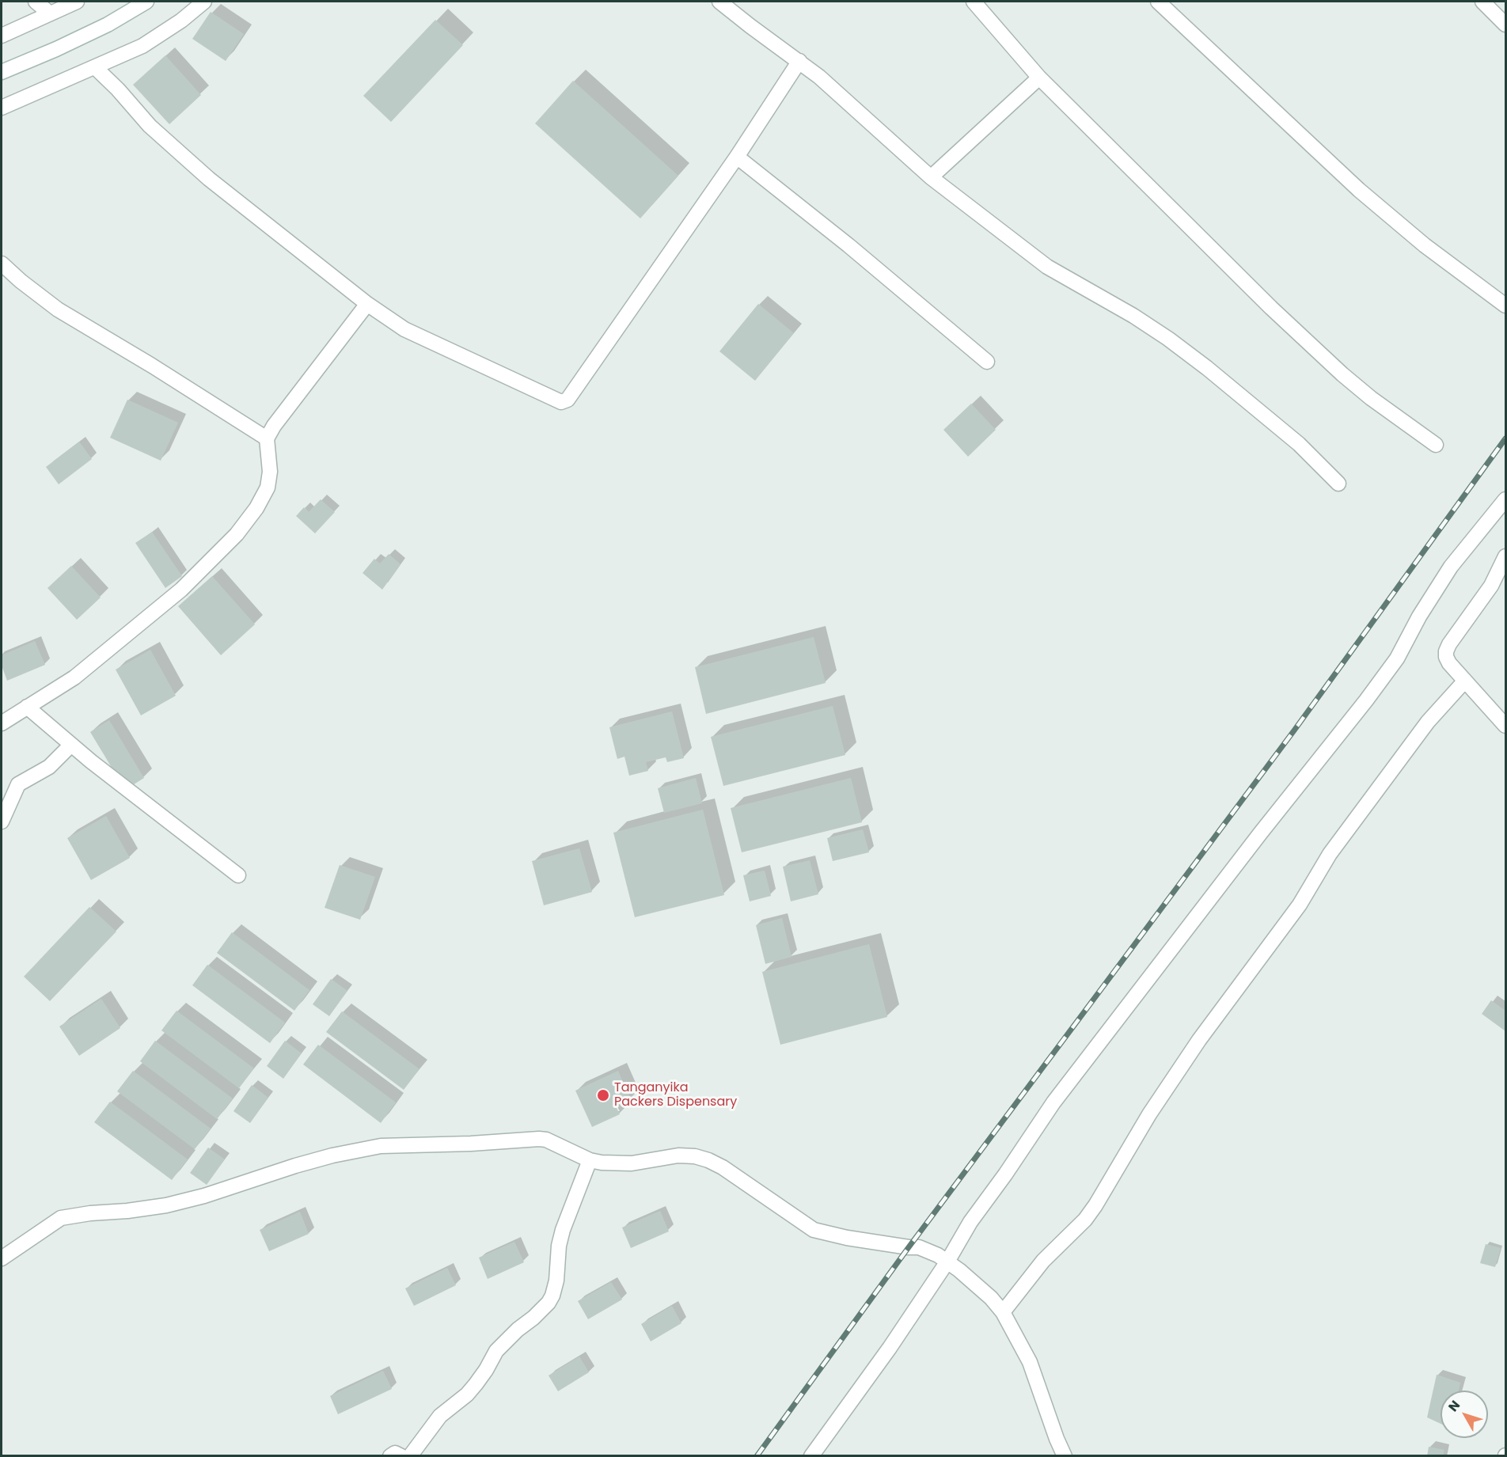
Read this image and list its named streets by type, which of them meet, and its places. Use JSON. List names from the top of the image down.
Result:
{
  "places": ["Tanganyika Packers Dispensary"],
  "north": "top left"
}
